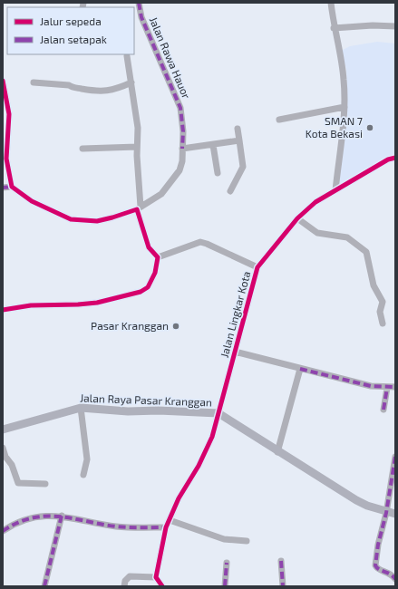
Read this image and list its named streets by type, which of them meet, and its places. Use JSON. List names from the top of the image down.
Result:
{
  "streets": {
    "main road": ["Jalan Raya Pasar Kranggan"],
    "street": ["Jalan Rawa Hauor", "Jalan Lingkar Kota"]
  },
  "crossings": [
    ["Jalan Lingkar Kota", "Jalan Raya Pasar Kranggan"]
  ],
  "places": ["SMAN 7 Kota Bekasi", "Pasar Kranggan"],
  "legend": ["Jalur sepeda", "Jalan setapak"]
}
